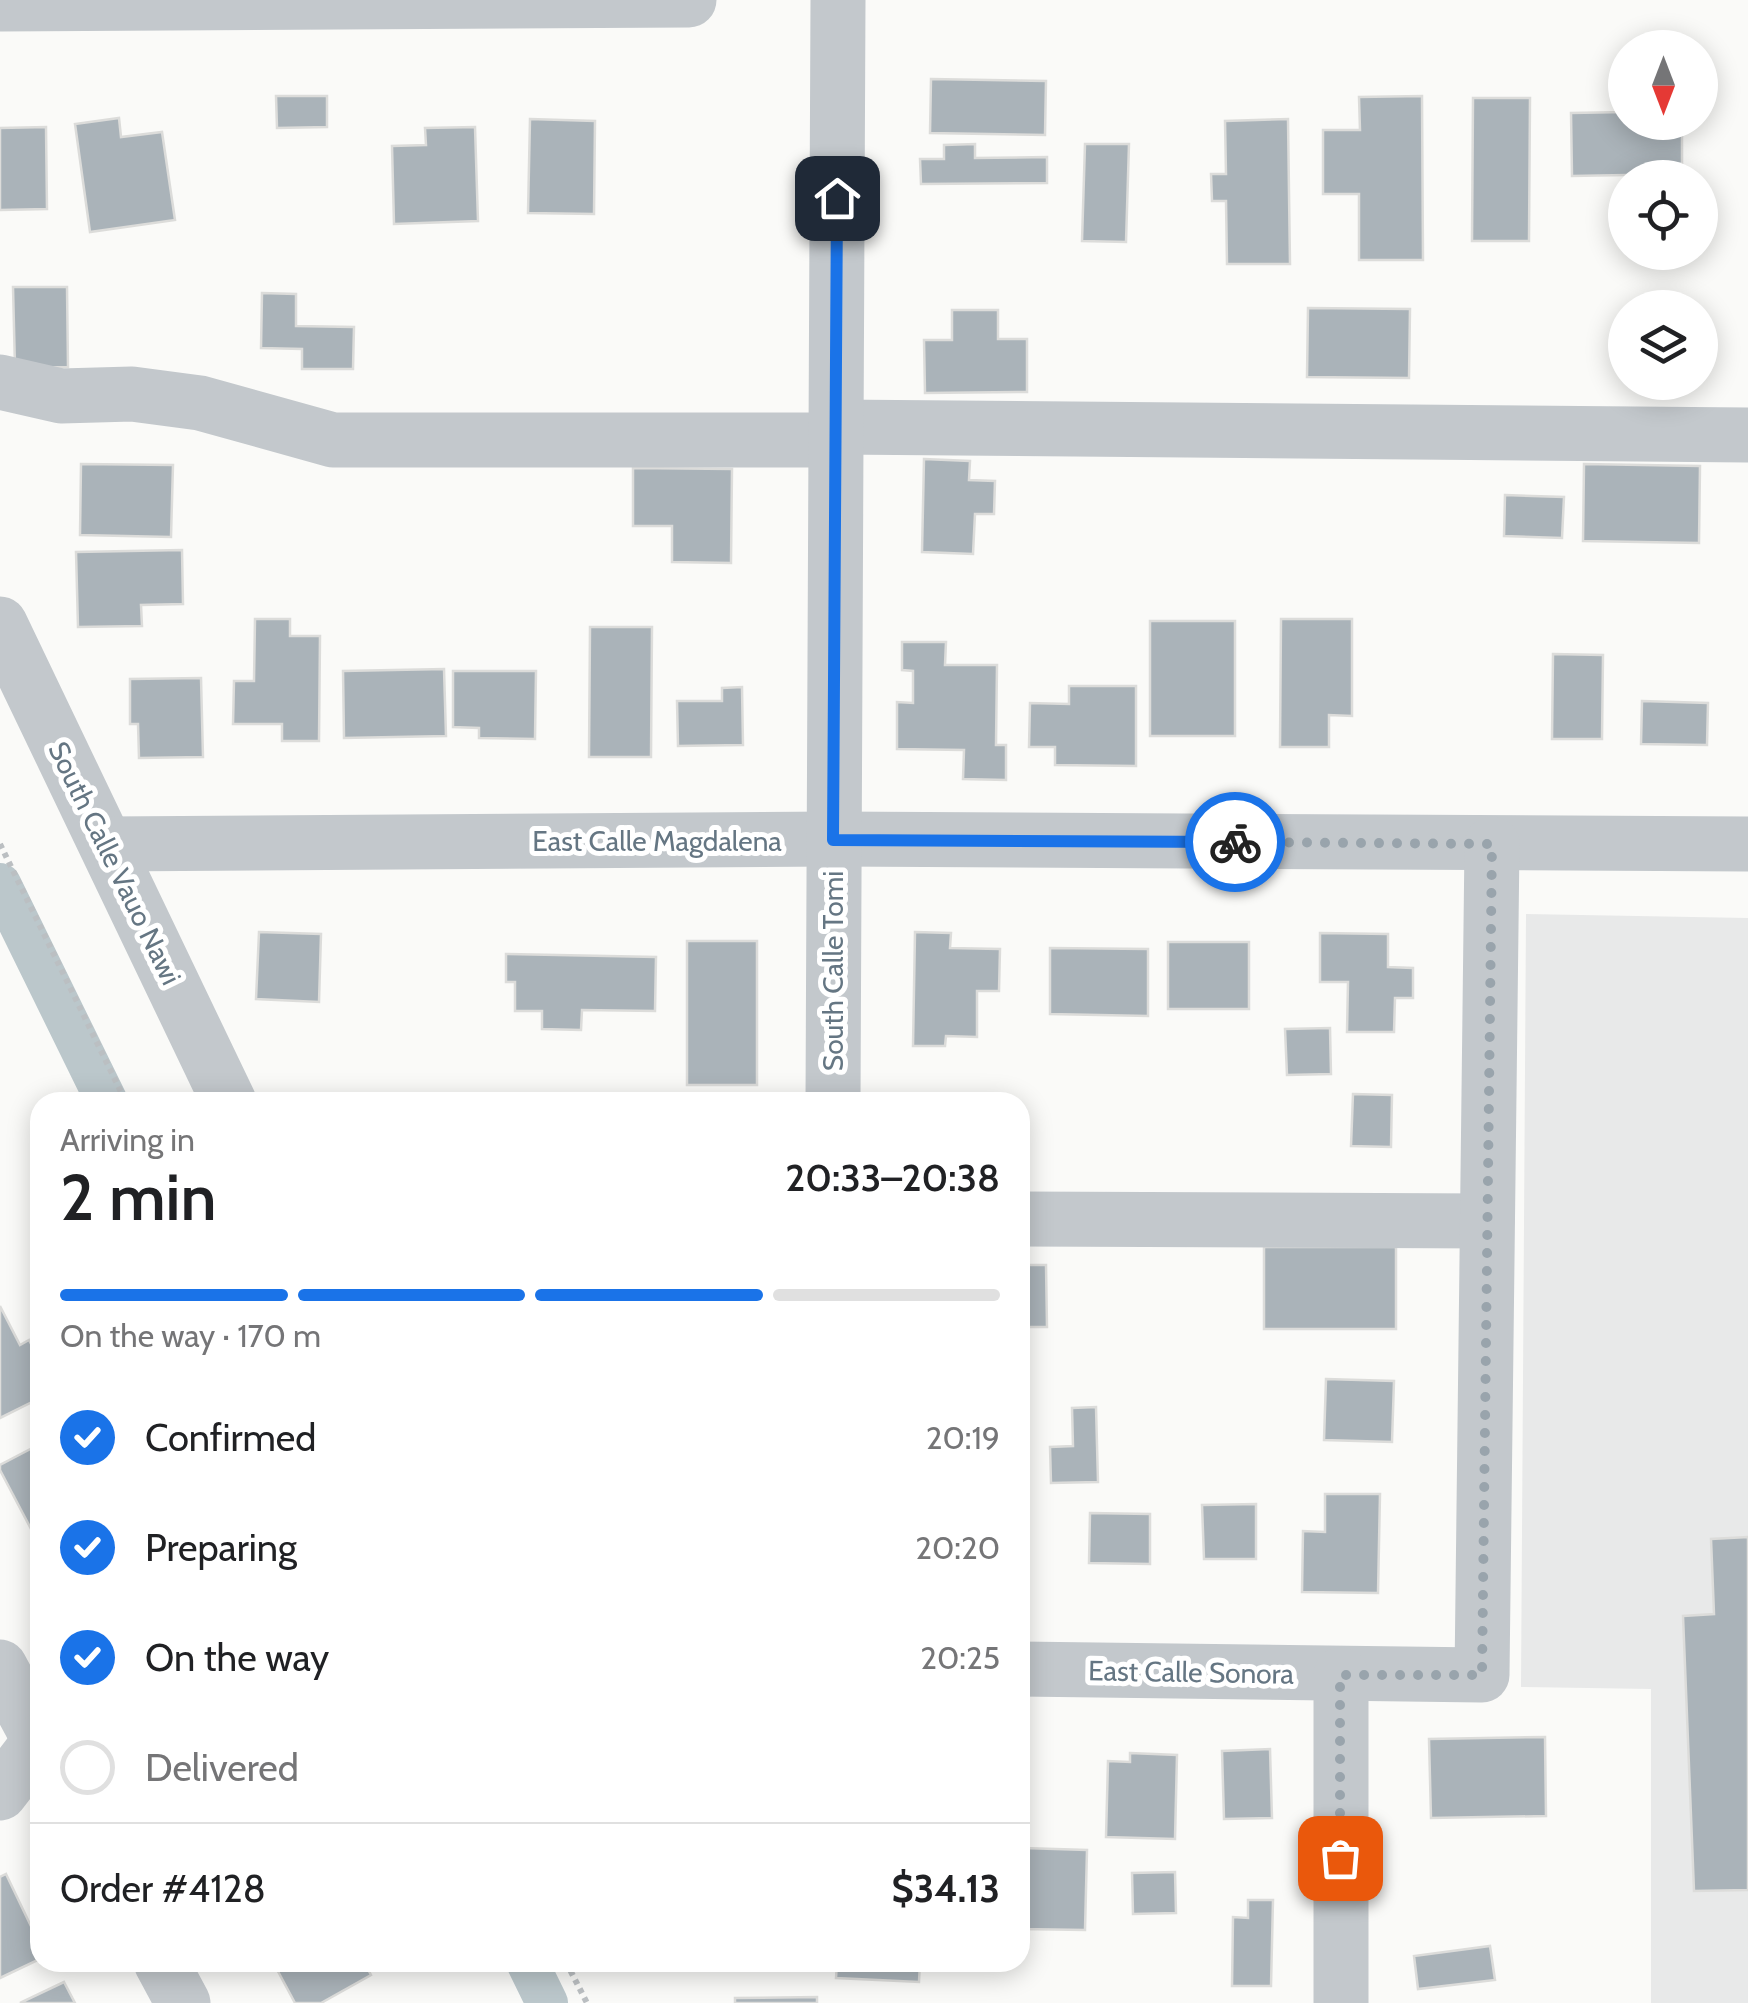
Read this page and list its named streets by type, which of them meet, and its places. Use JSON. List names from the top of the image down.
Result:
{
  "streets": {
    "street": [
      "East Calle Magdalena",
      "South Calle Vauo Nawi",
      "South Calle Tomi",
      "East Calle Sonora"
    ]
  },
  "crossings": [
    ["East Calle Magdalena", "South Calle Vauo Nawi"],
    ["East Calle Magdalena", "South Calle Tomi"]
  ],
  "north": "bottom",
  "page": {
    "heading": ["2 min", "Arriving in", "20:33–20:38"],
    "panel": ["Order #4128", "$34.13"],
    "bar": "On the way · 170 m",
    "list": [
      ["Confirmed", "20:19"],
      ["Preparing", "20:20"],
      ["On the way", "20:25"],
      "Delivered"
    ]
  }
}
